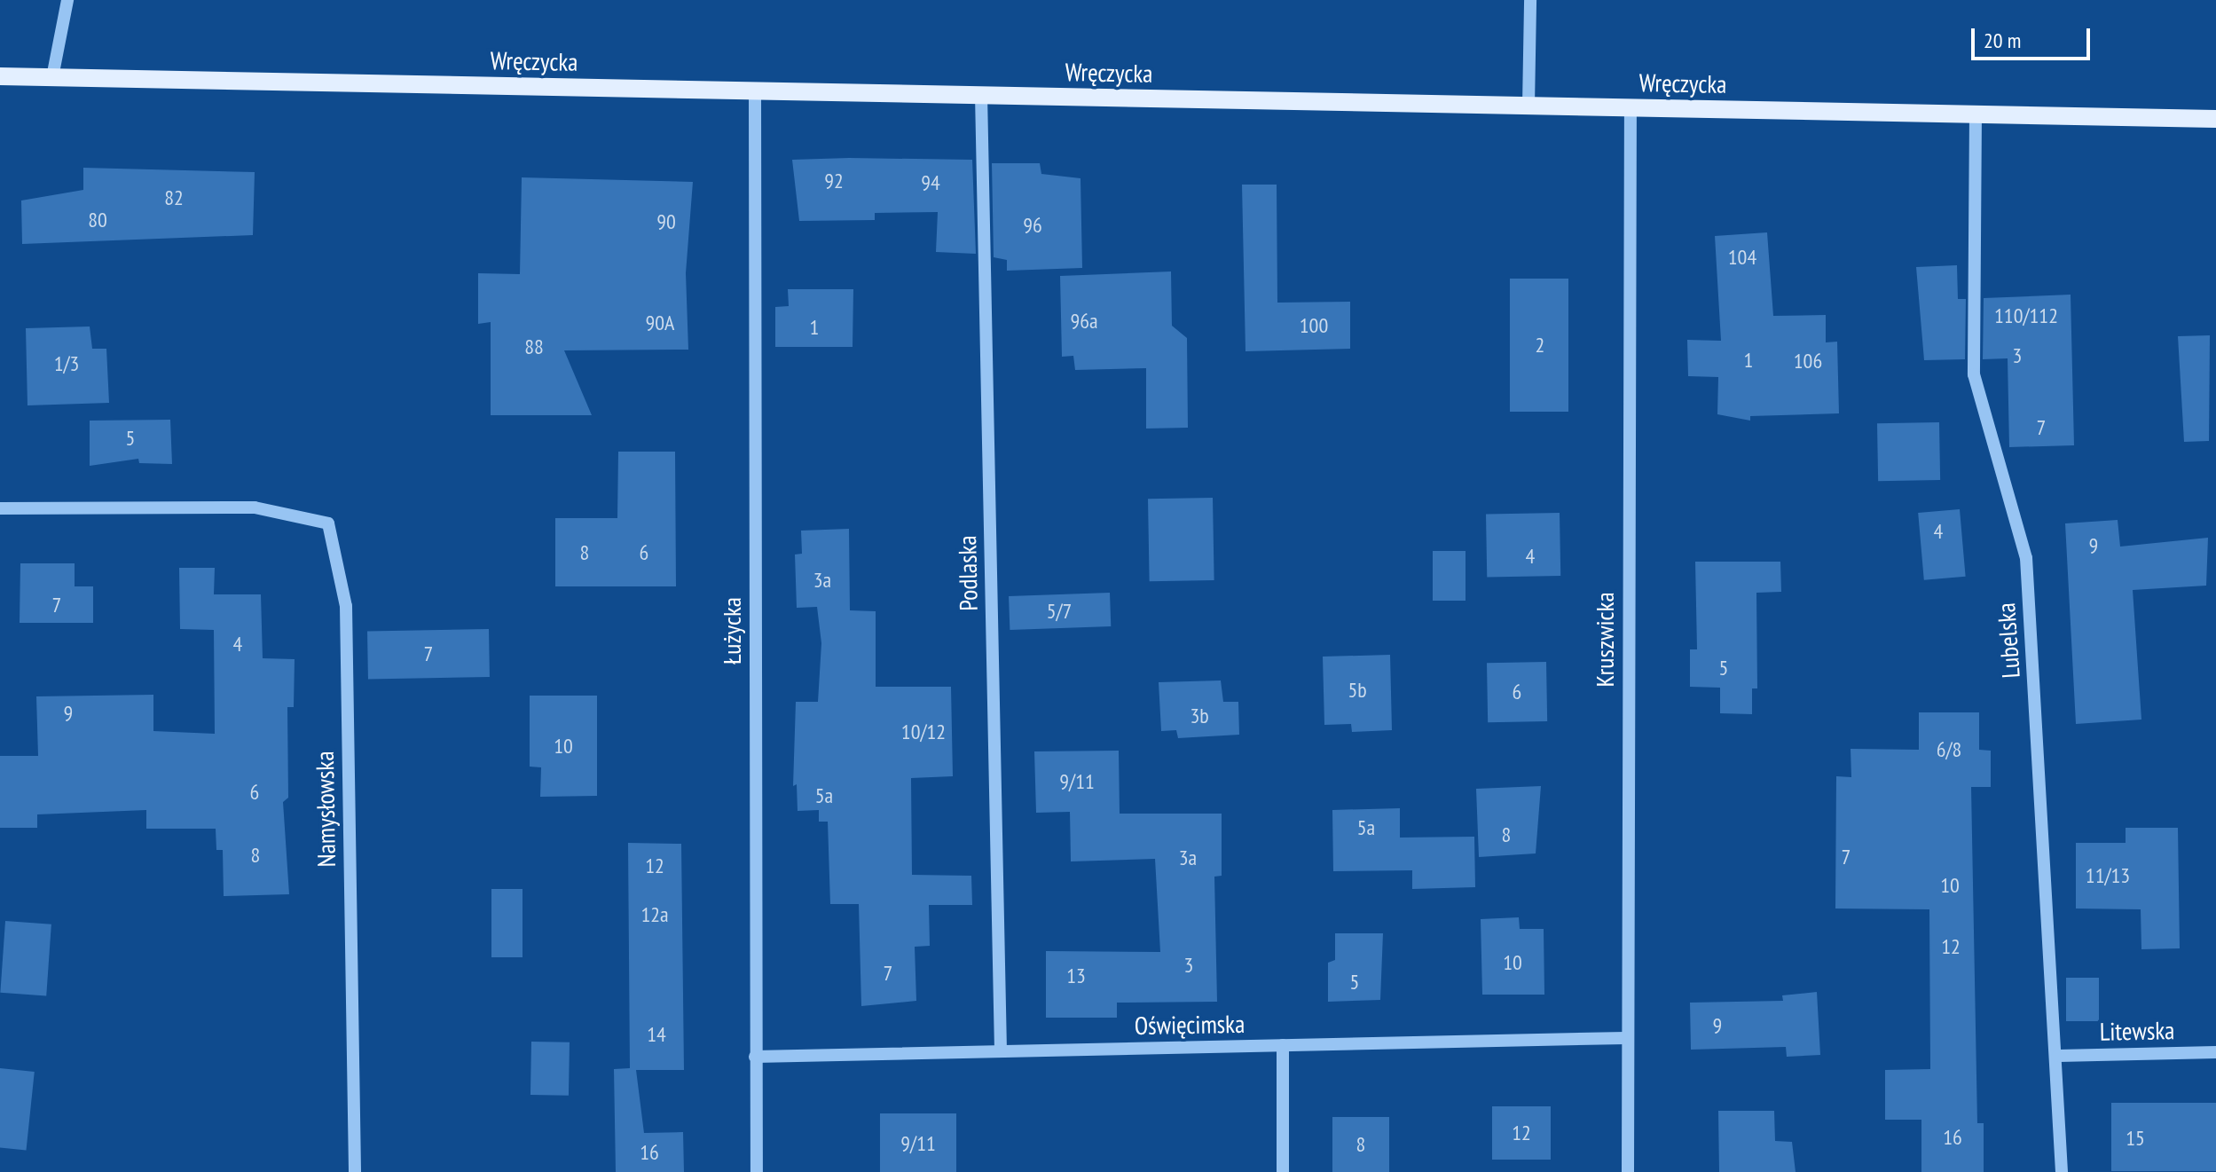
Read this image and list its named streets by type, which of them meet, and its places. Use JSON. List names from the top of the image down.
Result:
{
  "streets": {
    "main road": ["Wręczycka"],
    "street": [
      "Podlaska",
      "Łużycka",
      "Kruszwicka",
      "Lubelska",
      "Namysłowska",
      "Oświęcimska",
      "Litewska"
    ]
  },
  "crossings": [
    ["Wręczycka", "Podlaska"],
    ["Wręczycka", "Łużycka"],
    ["Wręczycka", "Kruszwicka"],
    ["Wręczycka", "Lubelska"],
    ["Podlaska", "Oświęcimska"],
    ["Łużycka", "Oświęcimska"],
    ["Kruszwicka", "Oświęcimska"],
    ["Lubelska", "Litewska"]
  ],
  "house_numbers": [
    "92",
    "94",
    "82",
    "80",
    "90",
    "96",
    "104",
    "110/112",
    "96a",
    "90A",
    "100",
    "1",
    "2",
    "88",
    "3",
    "1",
    "106",
    "1/3",
    "7",
    "5",
    "4",
    "9",
    "8",
    "6",
    "4",
    "3a",
    "7",
    "5/7",
    "4",
    "7",
    "5",
    "5b",
    "6",
    "9",
    "3b",
    "10/12",
    "10",
    "6/8",
    "9/11",
    "6",
    "5a",
    "5a",
    "8",
    "8",
    "7",
    "3a",
    "12",
    "11/13",
    "10",
    "12a",
    "12",
    "10",
    "3",
    "7",
    "13",
    "5",
    "9",
    "14",
    "12",
    "16",
    "15",
    "9/11",
    "8",
    "16"
  ],
  "scale_bar": "20 m"
}
